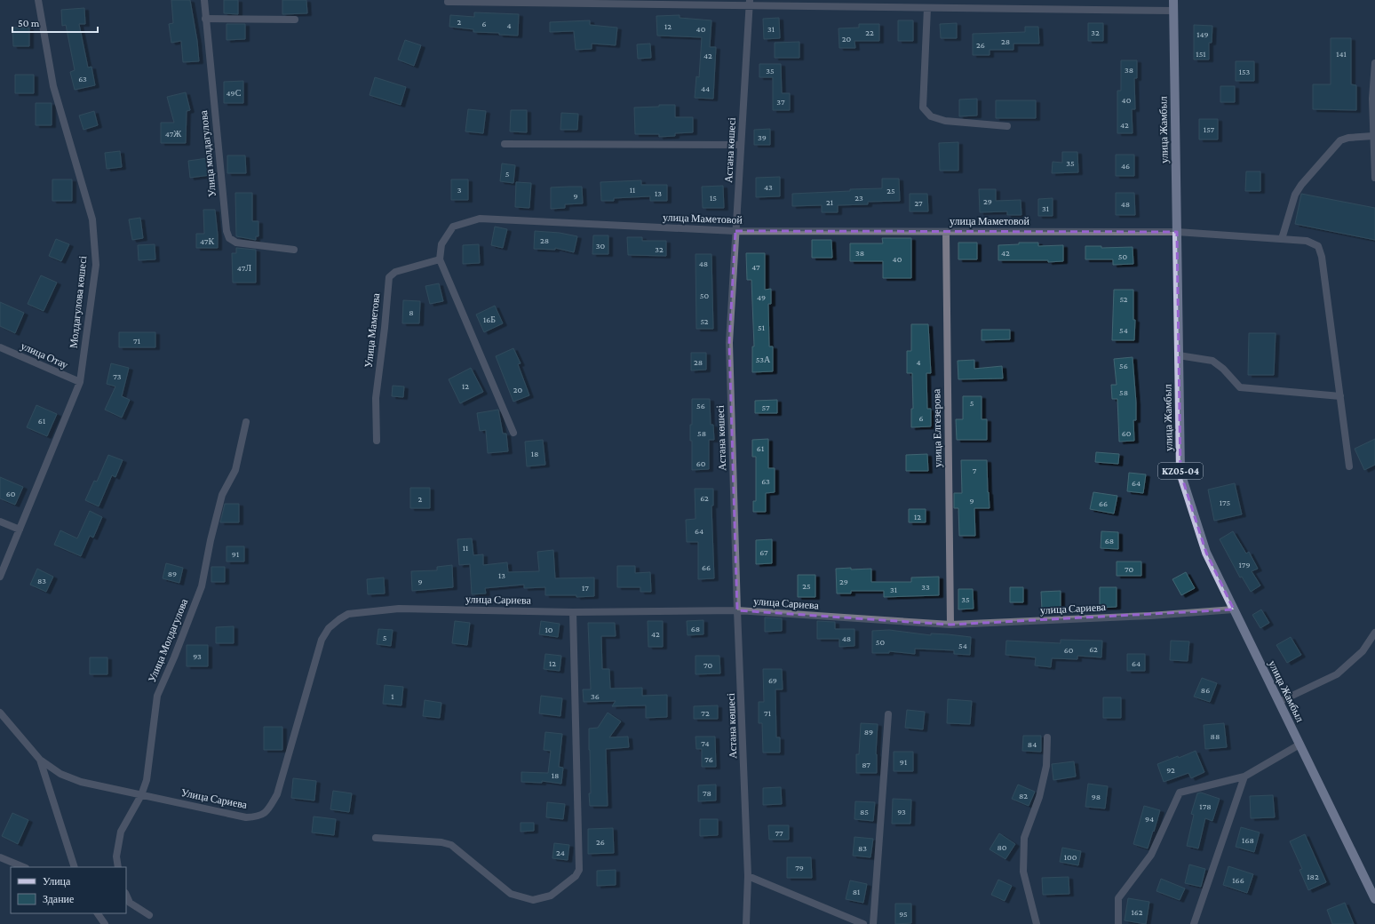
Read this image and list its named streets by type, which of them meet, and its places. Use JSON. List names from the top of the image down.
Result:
{
  "streets": {
    "main road": ["улица Жамбыл", "KZ05-04"],
    "street": [
      "Астана көшесі",
      "Улица молдагулова",
      "улица Маметовой",
      "Молдагулова көшесі",
      "Улица Маметова",
      "улица Отау",
      "улица Елгезерова",
      "улица Сариева",
      "Улица Молдагулова",
      "Улица Сариева"
    ]
  },
  "crossings": [
    ["улица Жамбыл", "улица Маметовой"],
    ["улица Жамбыл", "улица Сариева"],
    ["Астана көшесі", "улица Маметовой"],
    ["Астана көшесі", "улица Сариева"],
    ["улица Маметовой", "Улица Маметова"],
    ["улица Маметовой", "улица Елгезерова"],
    ["Молдагулова көшесі", "улица Отау"],
    ["улица Елгезерова", "улица Сариева"],
    ["улица Сариева", "Улица Сариева"],
    ["Улица Молдагулова", "Улица Сариева"]
  ],
  "house_numbers": [
    "2",
    "6",
    "4",
    "12",
    "40",
    "31",
    "22",
    "32",
    "149",
    "20",
    "28",
    "26",
    "151",
    "141",
    "42",
    "38",
    "35",
    "153",
    "63",
    "44",
    "49С",
    "40",
    "37",
    "42",
    "157",
    "47Ж",
    "39",
    "35",
    "46",
    "5",
    "43",
    "3",
    "11",
    "25",
    "13",
    "9",
    "15",
    "23",
    "29",
    "21",
    "27",
    "48",
    "31",
    "28",
    "47К",
    "30",
    "32",
    "38",
    "42",
    "50",
    "40",
    "48",
    "47",
    "47Л",
    "50",
    "49",
    "52",
    "8",
    "16Б",
    "52",
    "51",
    "54",
    "71",
    "53А",
    "28",
    "4",
    "56",
    "73",
    "12",
    "20",
    "58",
    "5",
    "56",
    "57",
    "6",
    "61",
    "58",
    "60",
    "61",
    "18",
    "60",
    "7",
    "63",
    "64",
    "60",
    "62",
    "2",
    "9",
    "175",
    "66",
    "12",
    "64",
    "68",
    "11",
    "67",
    "91",
    "179",
    "66",
    "70",
    "89",
    "13",
    "83",
    "9",
    "29",
    "25",
    "33",
    "17",
    "31",
    "35",
    "68",
    "10",
    "42",
    "5",
    "48",
    "50",
    "54",
    "62",
    "60",
    "93",
    "12",
    "64",
    "70",
    "69",
    "86",
    "1",
    "36",
    "72",
    "71",
    "89",
    "88",
    "74",
    "84",
    "76",
    "91",
    "87",
    "92",
    "18",
    "78",
    "82",
    "98",
    "178",
    "85",
    "93",
    "94",
    "77",
    "168",
    "26",
    "80",
    "83",
    "24",
    "100",
    "79",
    "182",
    "166",
    "81",
    "162",
    "95"
  ],
  "legend": ["Улица", "Здание"],
  "scale_bar": "50 m"
}
